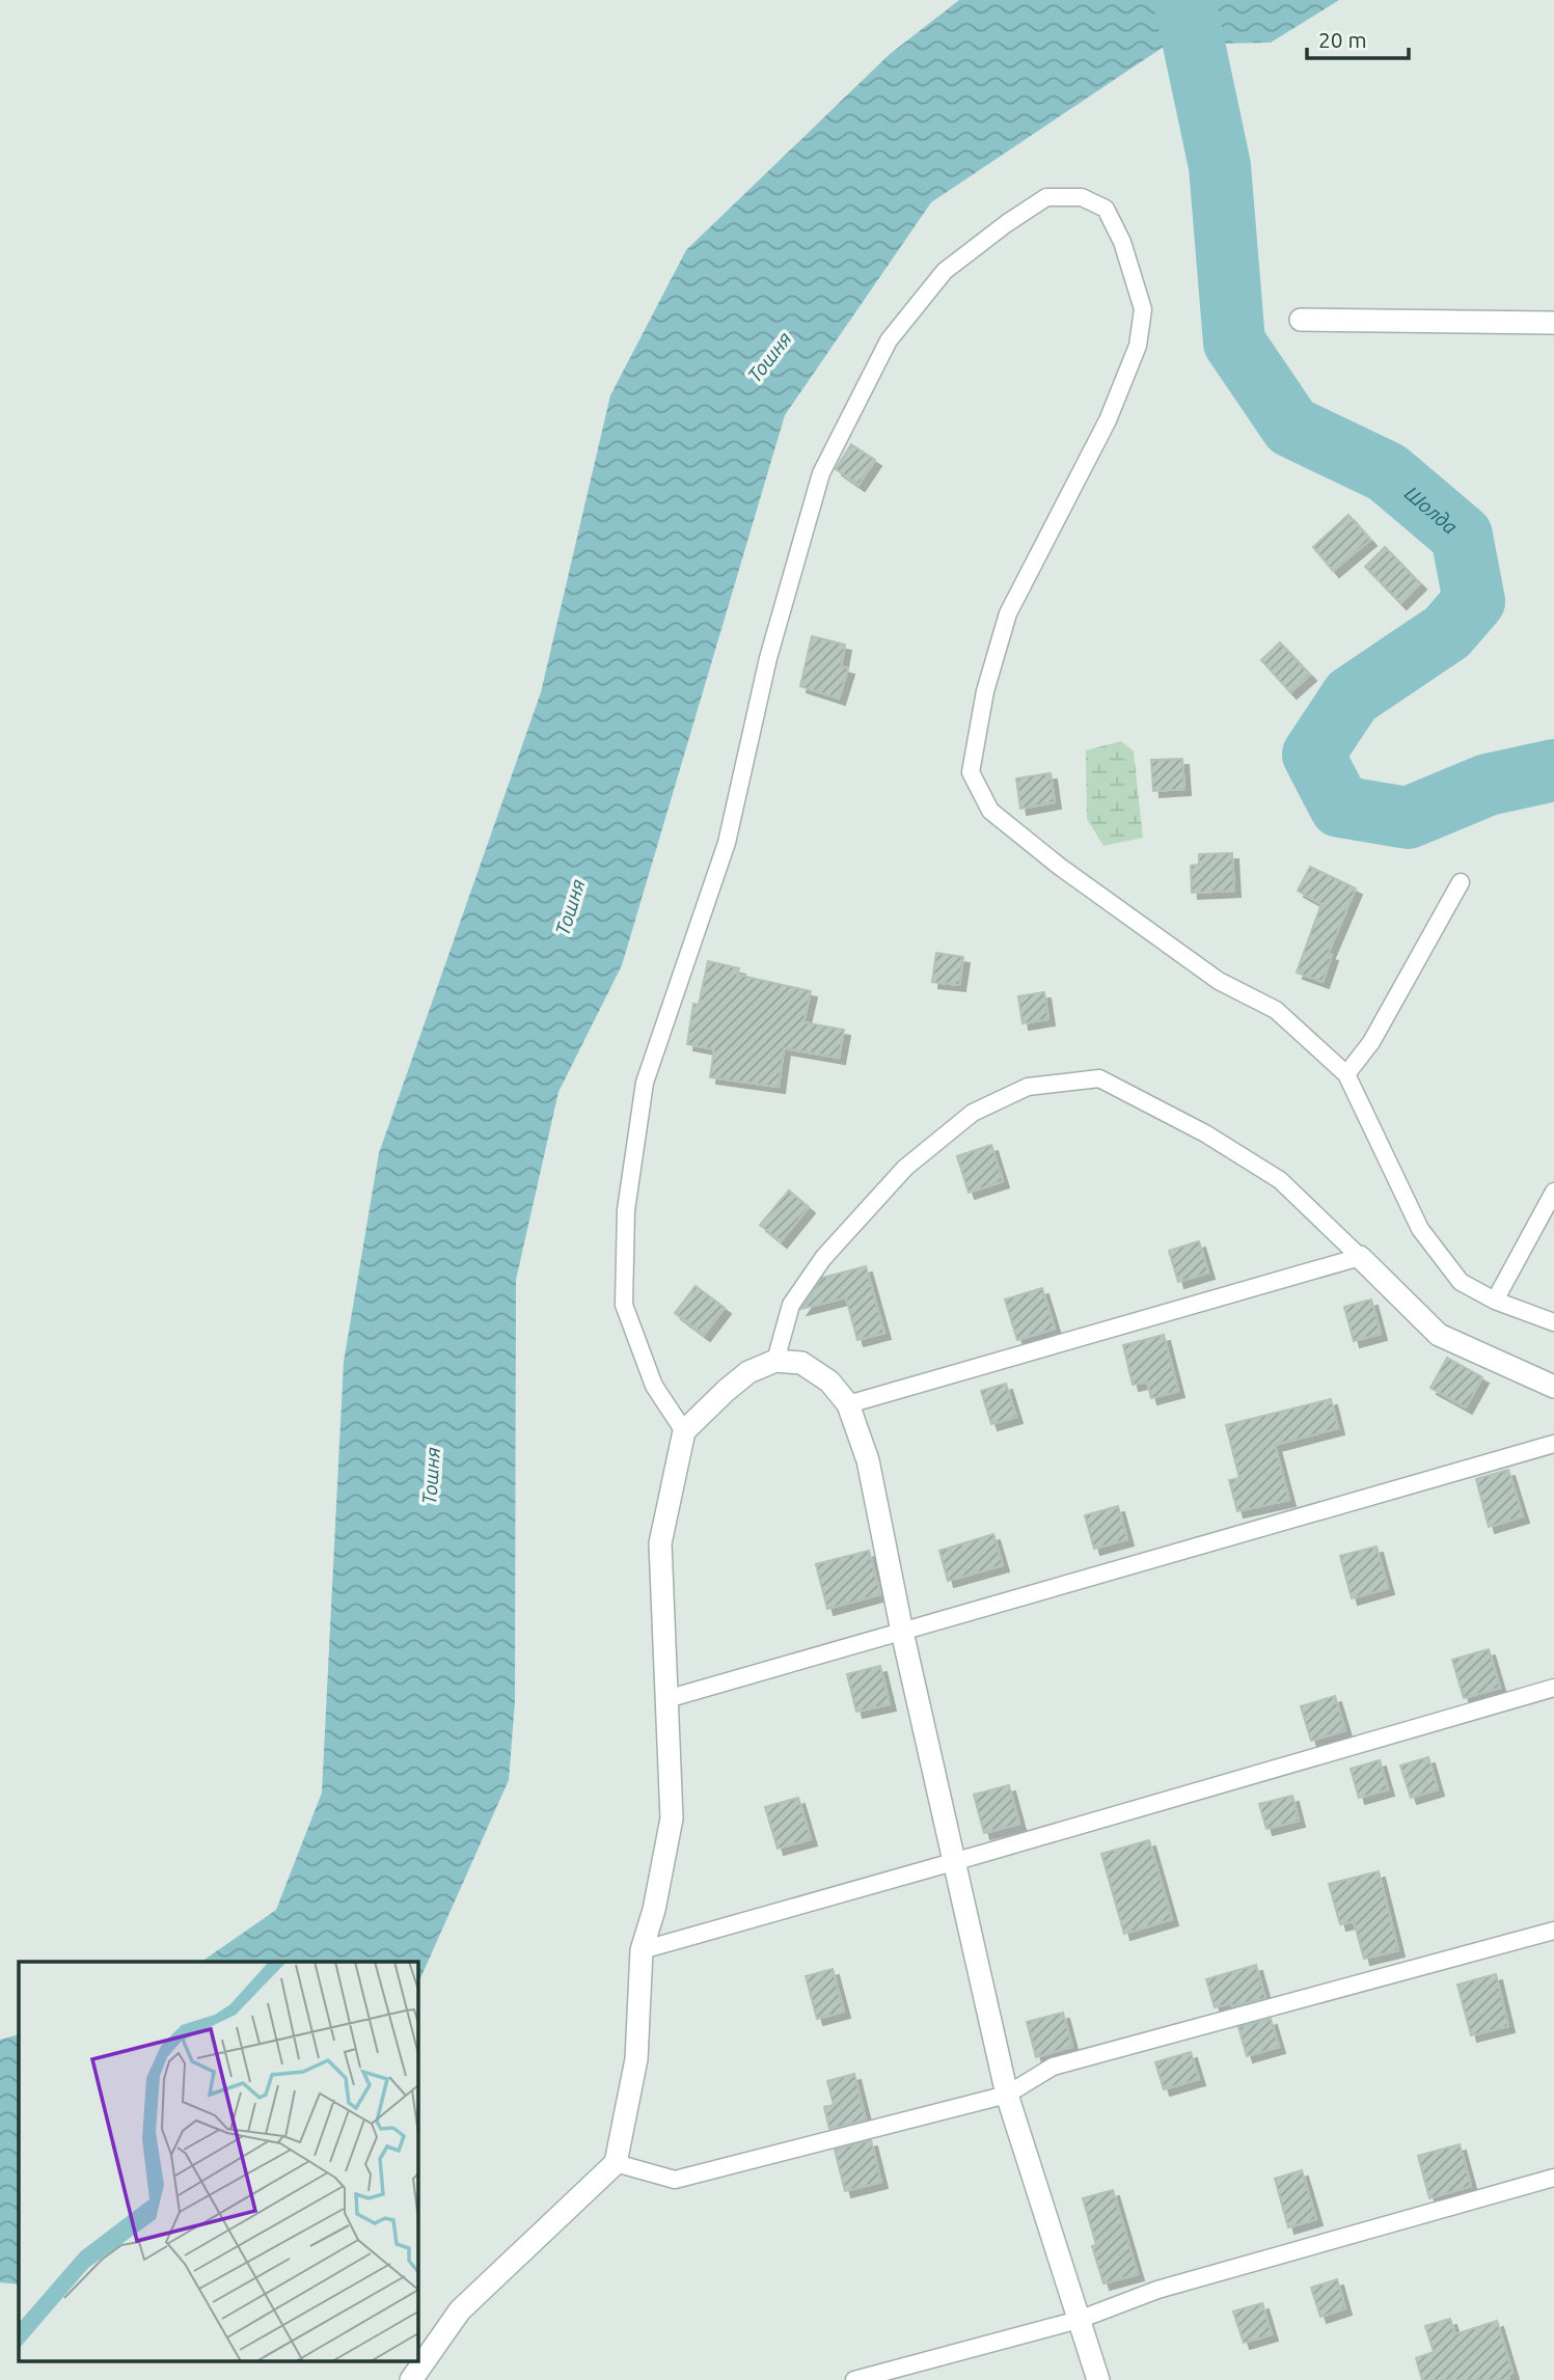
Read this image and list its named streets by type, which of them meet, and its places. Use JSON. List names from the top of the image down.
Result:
{
  "water": ["Тошня", "Шолда"],
  "scale_bar": "20 m"
}
